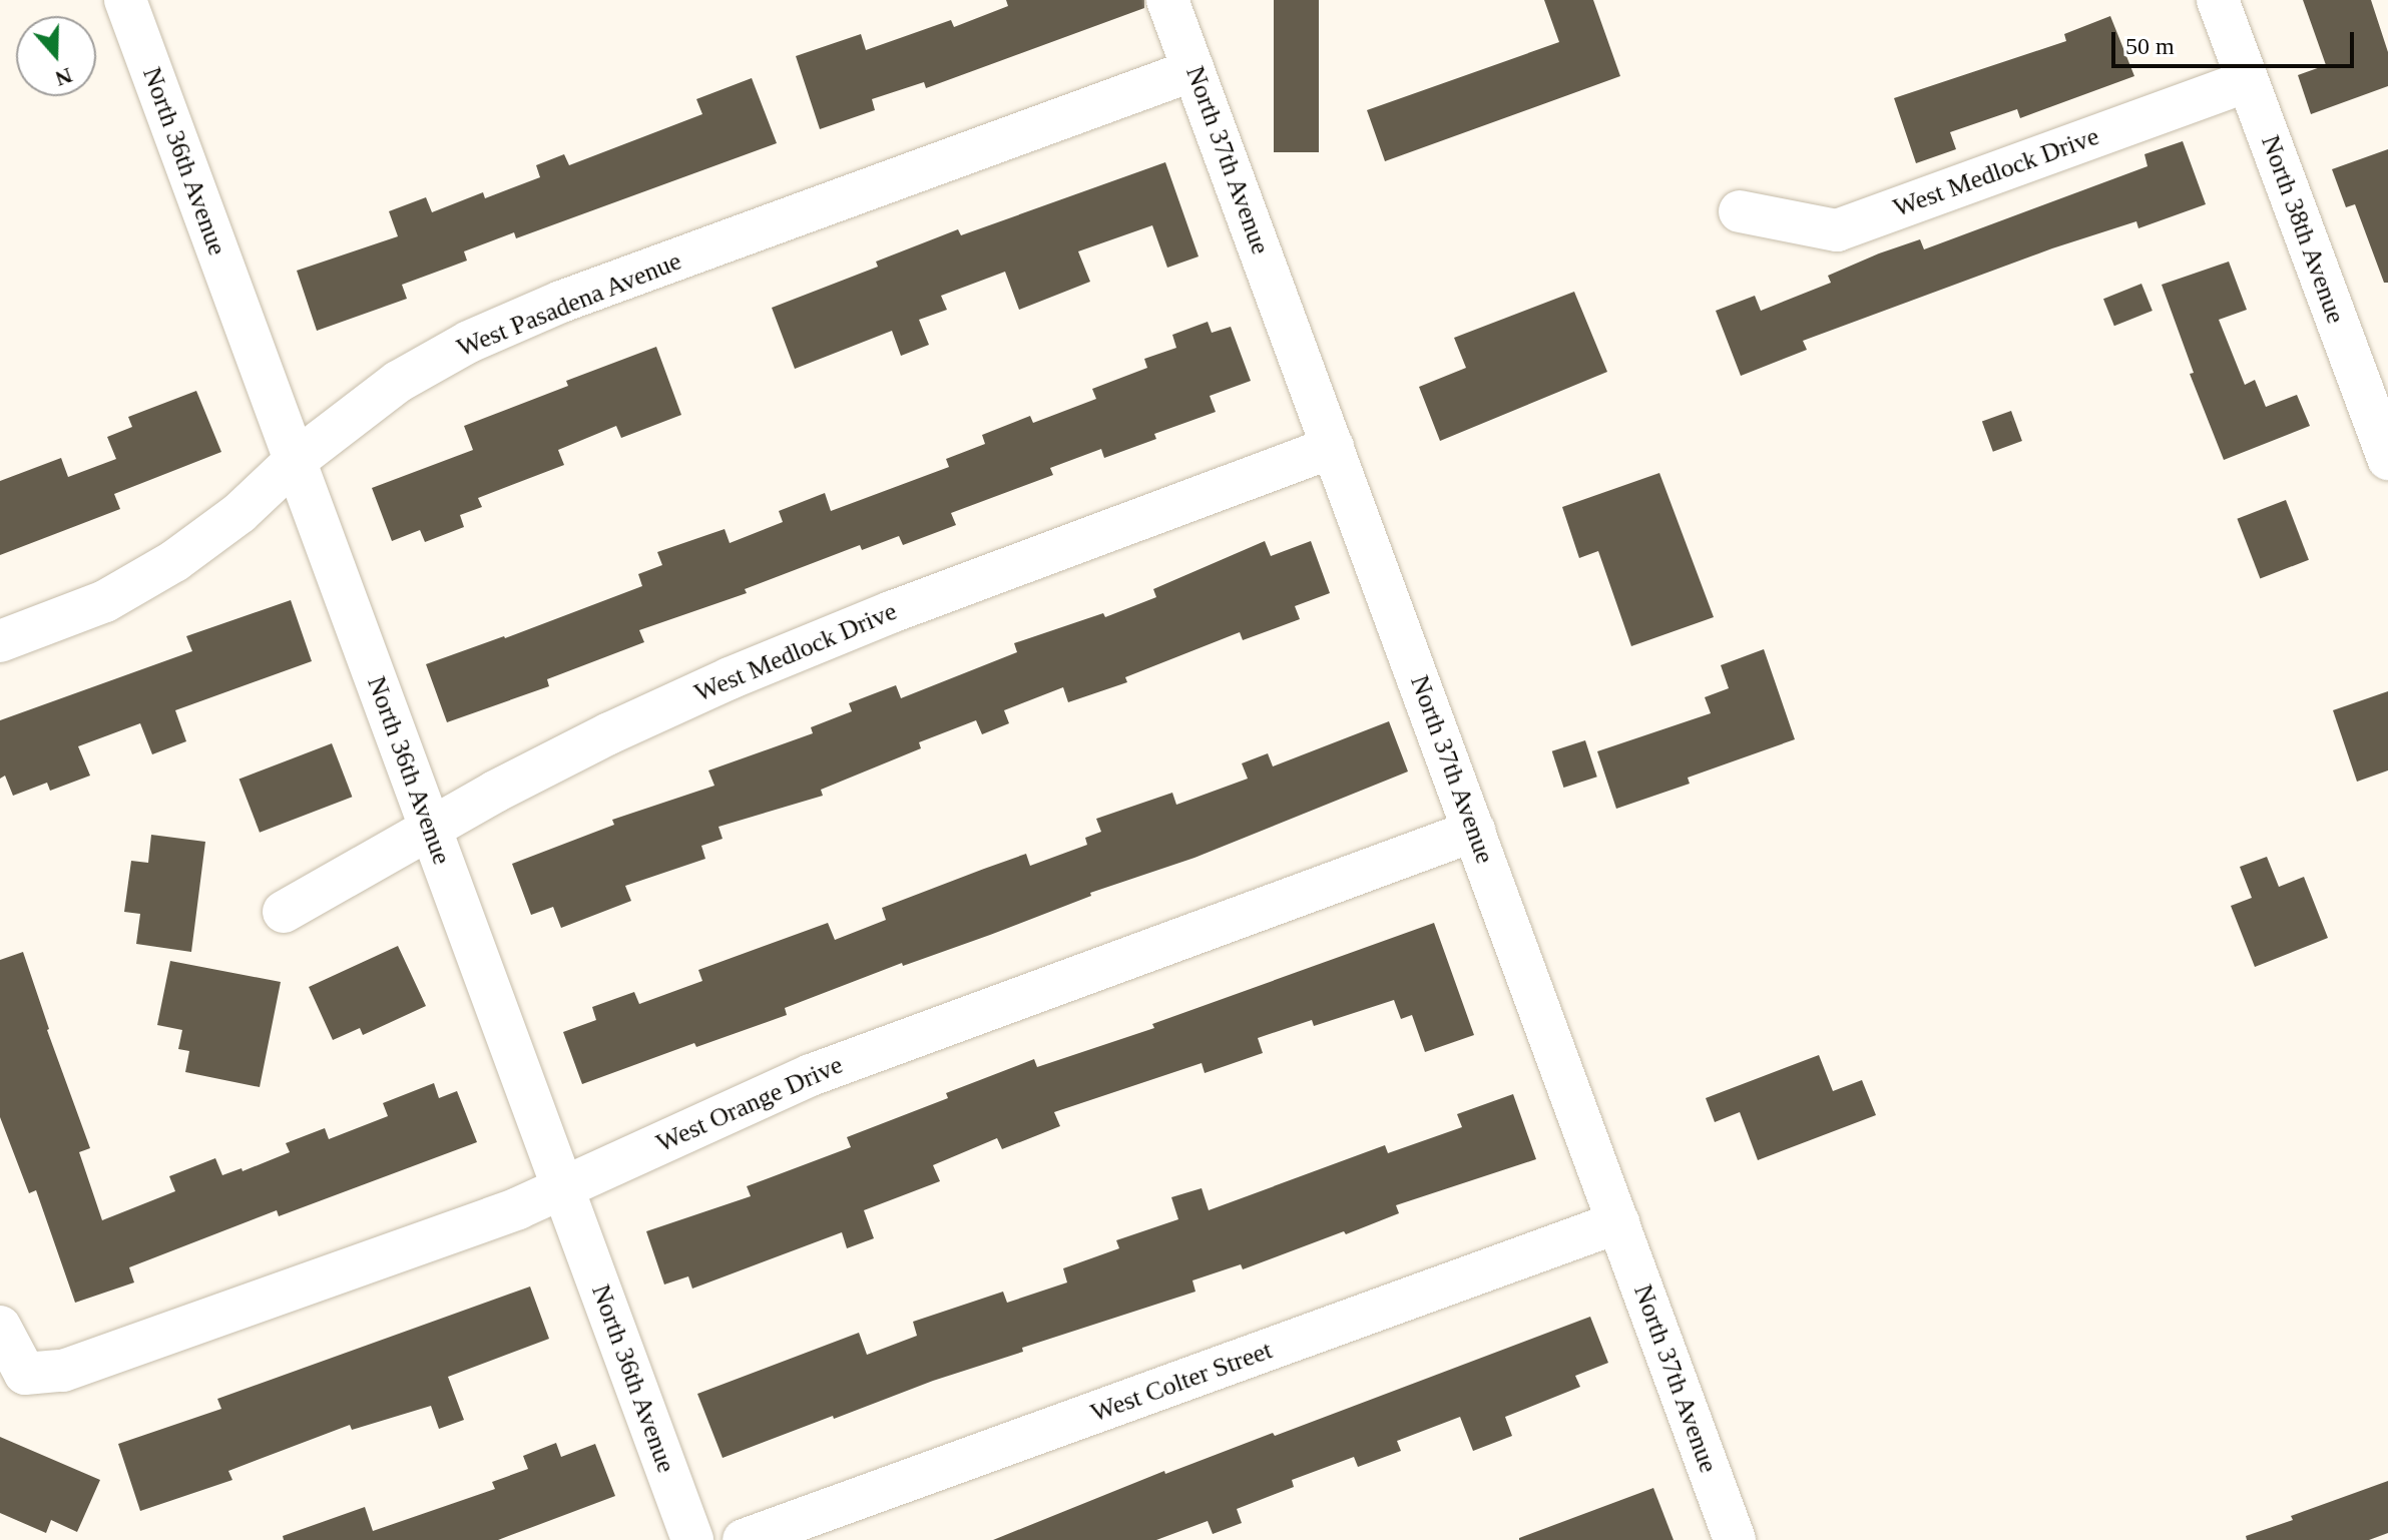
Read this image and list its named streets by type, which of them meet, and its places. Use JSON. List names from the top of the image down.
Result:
{
  "streets": {
    "street": [
      "North 37th Avenue",
      "North 36th Avenue",
      "West Medlock Drive",
      "North 38th Avenue",
      "West Pasadena Avenue",
      "West Orange Drive",
      "West Colter Street"
    ]
  },
  "crossings": [
    ["North 37th Avenue", "West Medlock Drive"],
    ["North 37th Avenue", "West Pasadena Avenue"],
    ["North 37th Avenue", "West Orange Drive"],
    ["North 37th Avenue", "West Colter Street"],
    ["North 36th Avenue", "West Medlock Drive"],
    ["North 36th Avenue", "West Pasadena Avenue"],
    ["North 36th Avenue", "West Orange Drive"],
    ["West Medlock Drive", "North 38th Avenue"]
  ],
  "scale_bar": "50 m",
  "north": "bottom"
}
